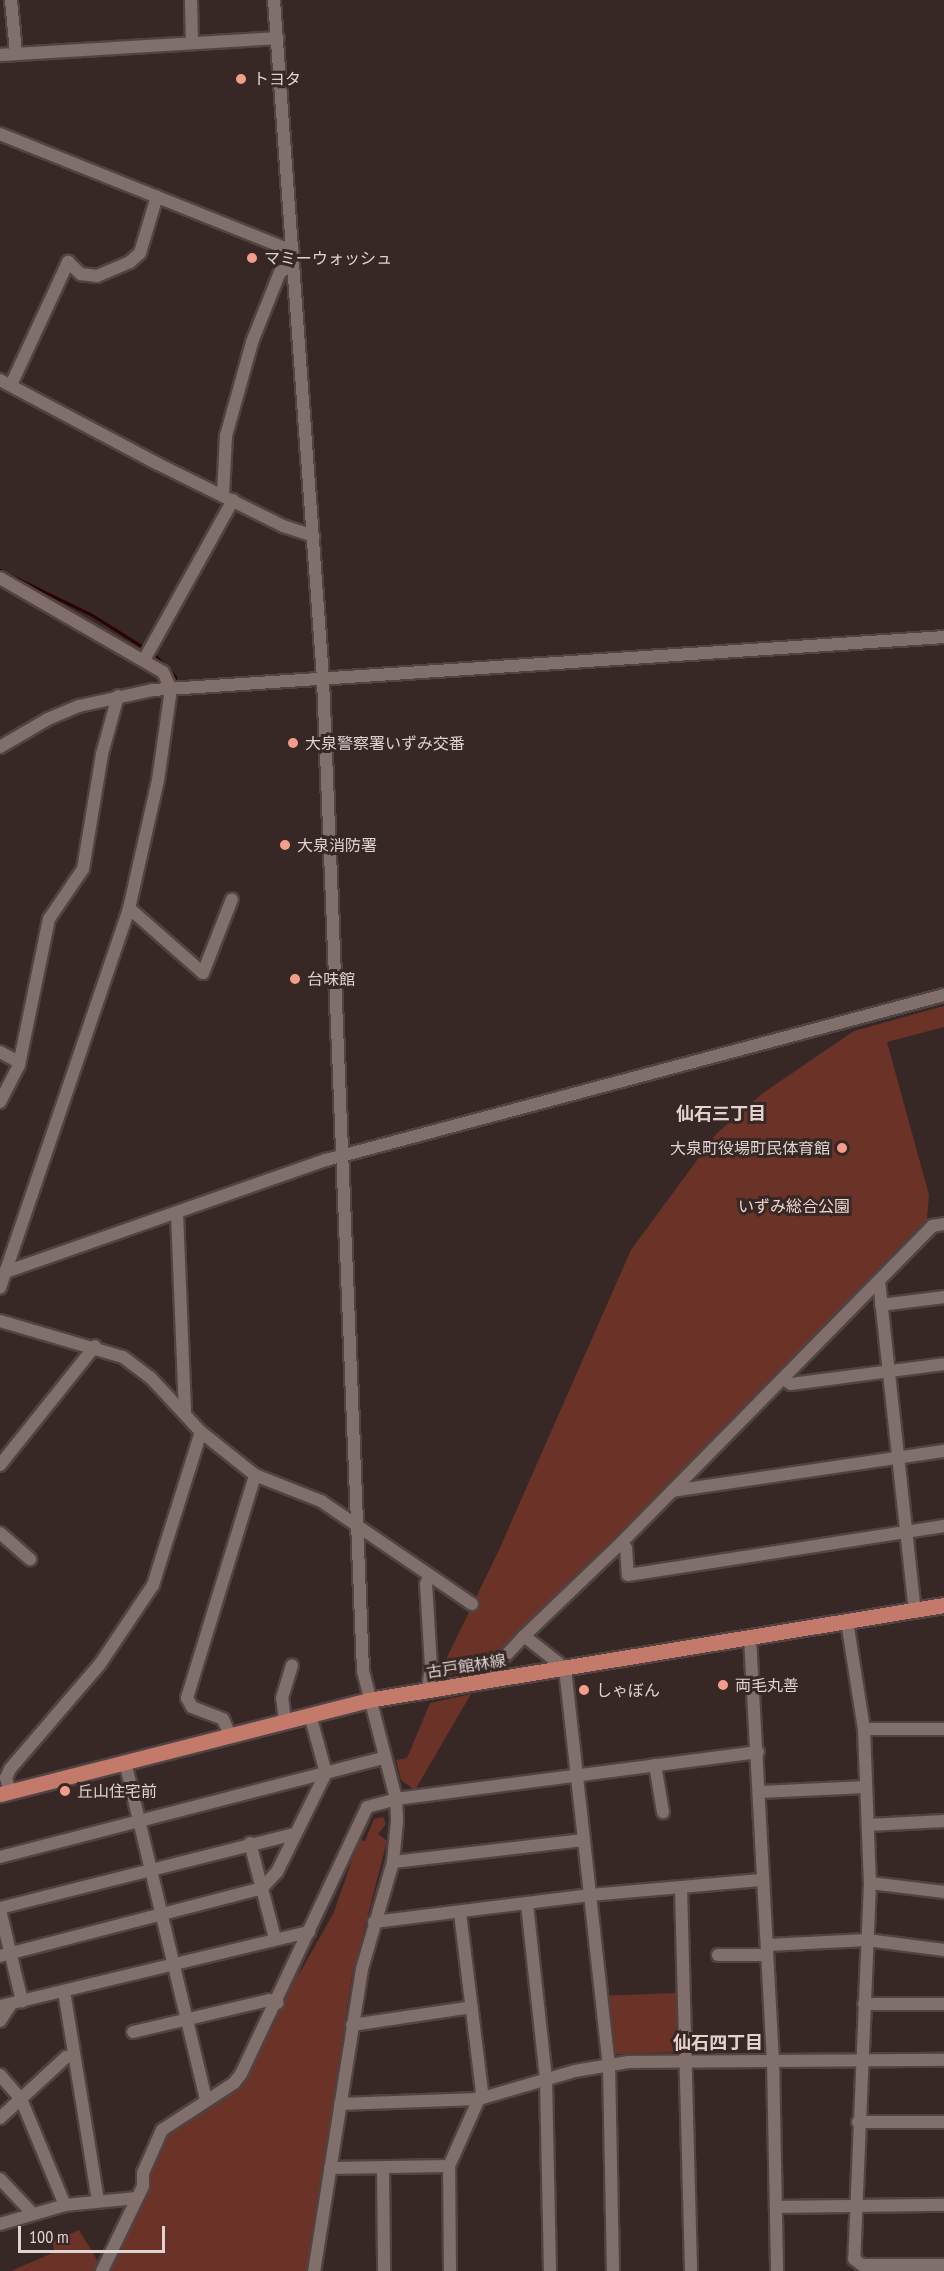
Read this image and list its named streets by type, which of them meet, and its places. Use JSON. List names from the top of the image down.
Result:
{
  "streets": {
    "main road": ["古戸館林線"]
  },
  "districts": ["仙石三丁目", "仙石四丁目"],
  "parks": ["いずみ総合公園"],
  "places": [
    "トヨタ",
    "マミーウォッシュ",
    "大泉警察署いずみ交番",
    "大泉消防署",
    "台味館",
    "大泉町役場町民体育館",
    "両毛丸善",
    "しゃぼん",
    "丘山住宅前"
  ],
  "scale_bar": "100 m"
}
